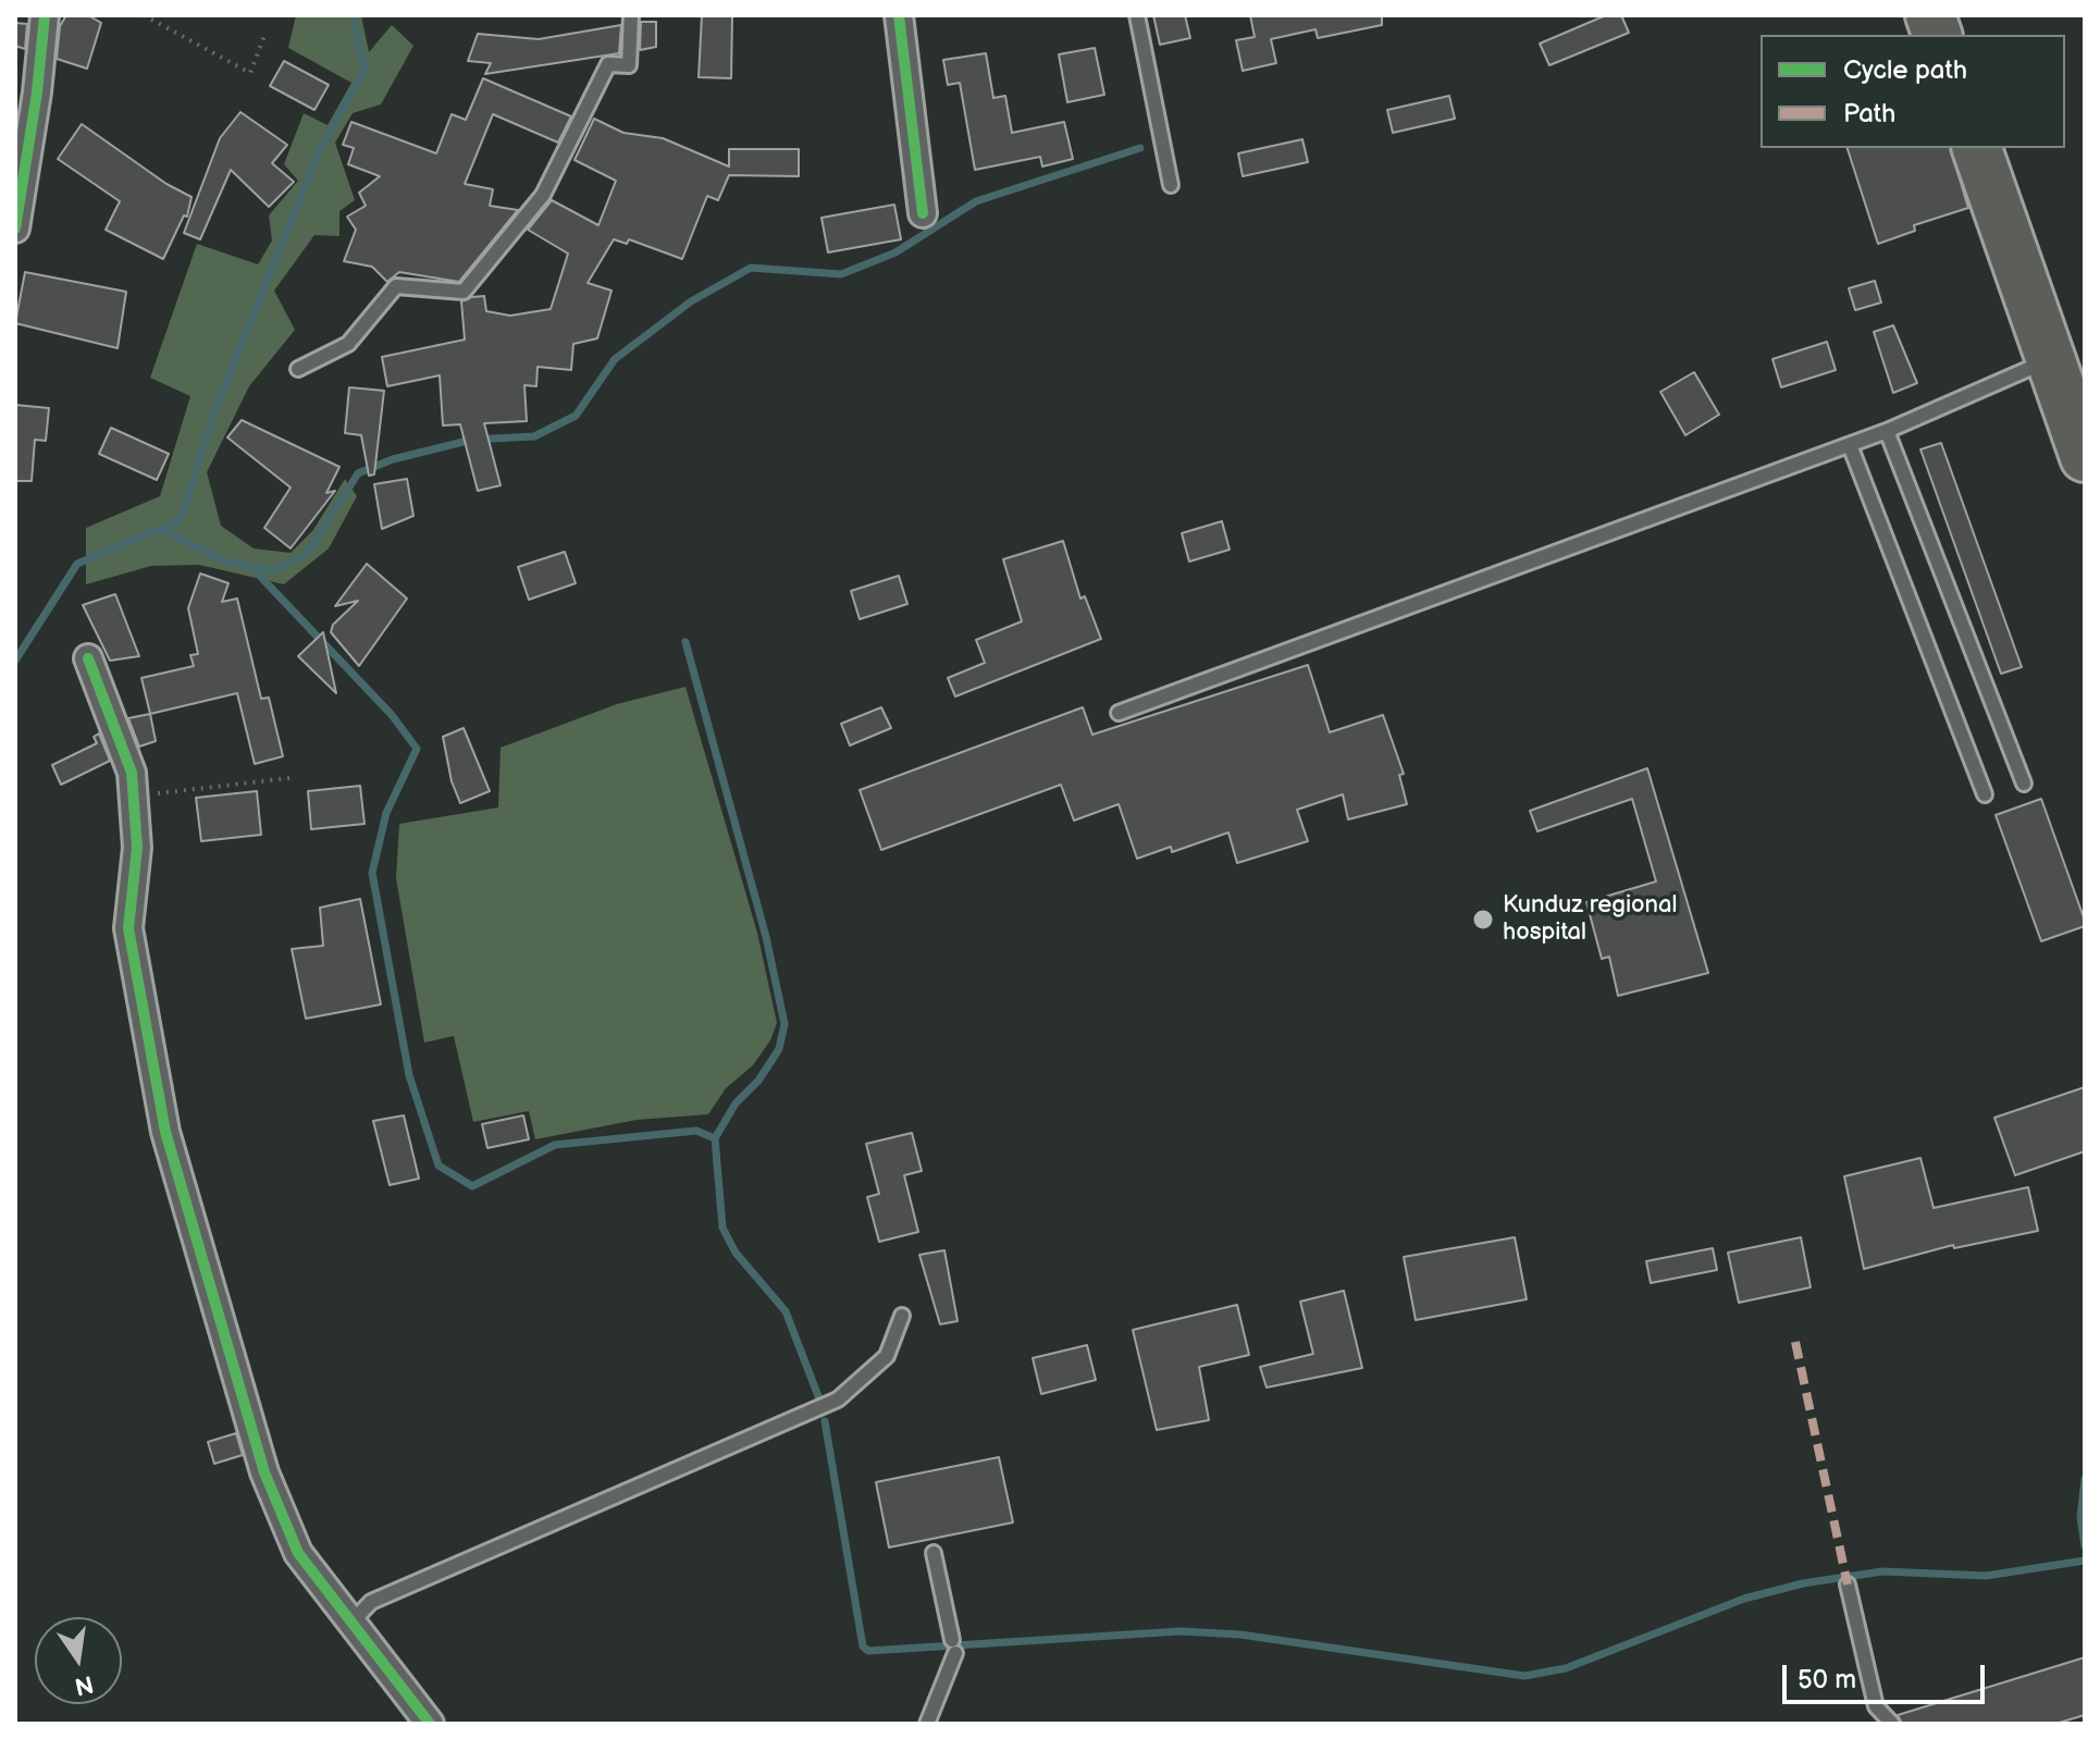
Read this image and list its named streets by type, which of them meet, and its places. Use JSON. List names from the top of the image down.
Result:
{
  "places": ["Kunduz regional hospital"],
  "legend": ["Cycle path", "Path"],
  "scale_bar": "50 m",
  "north": "bottom"
}
